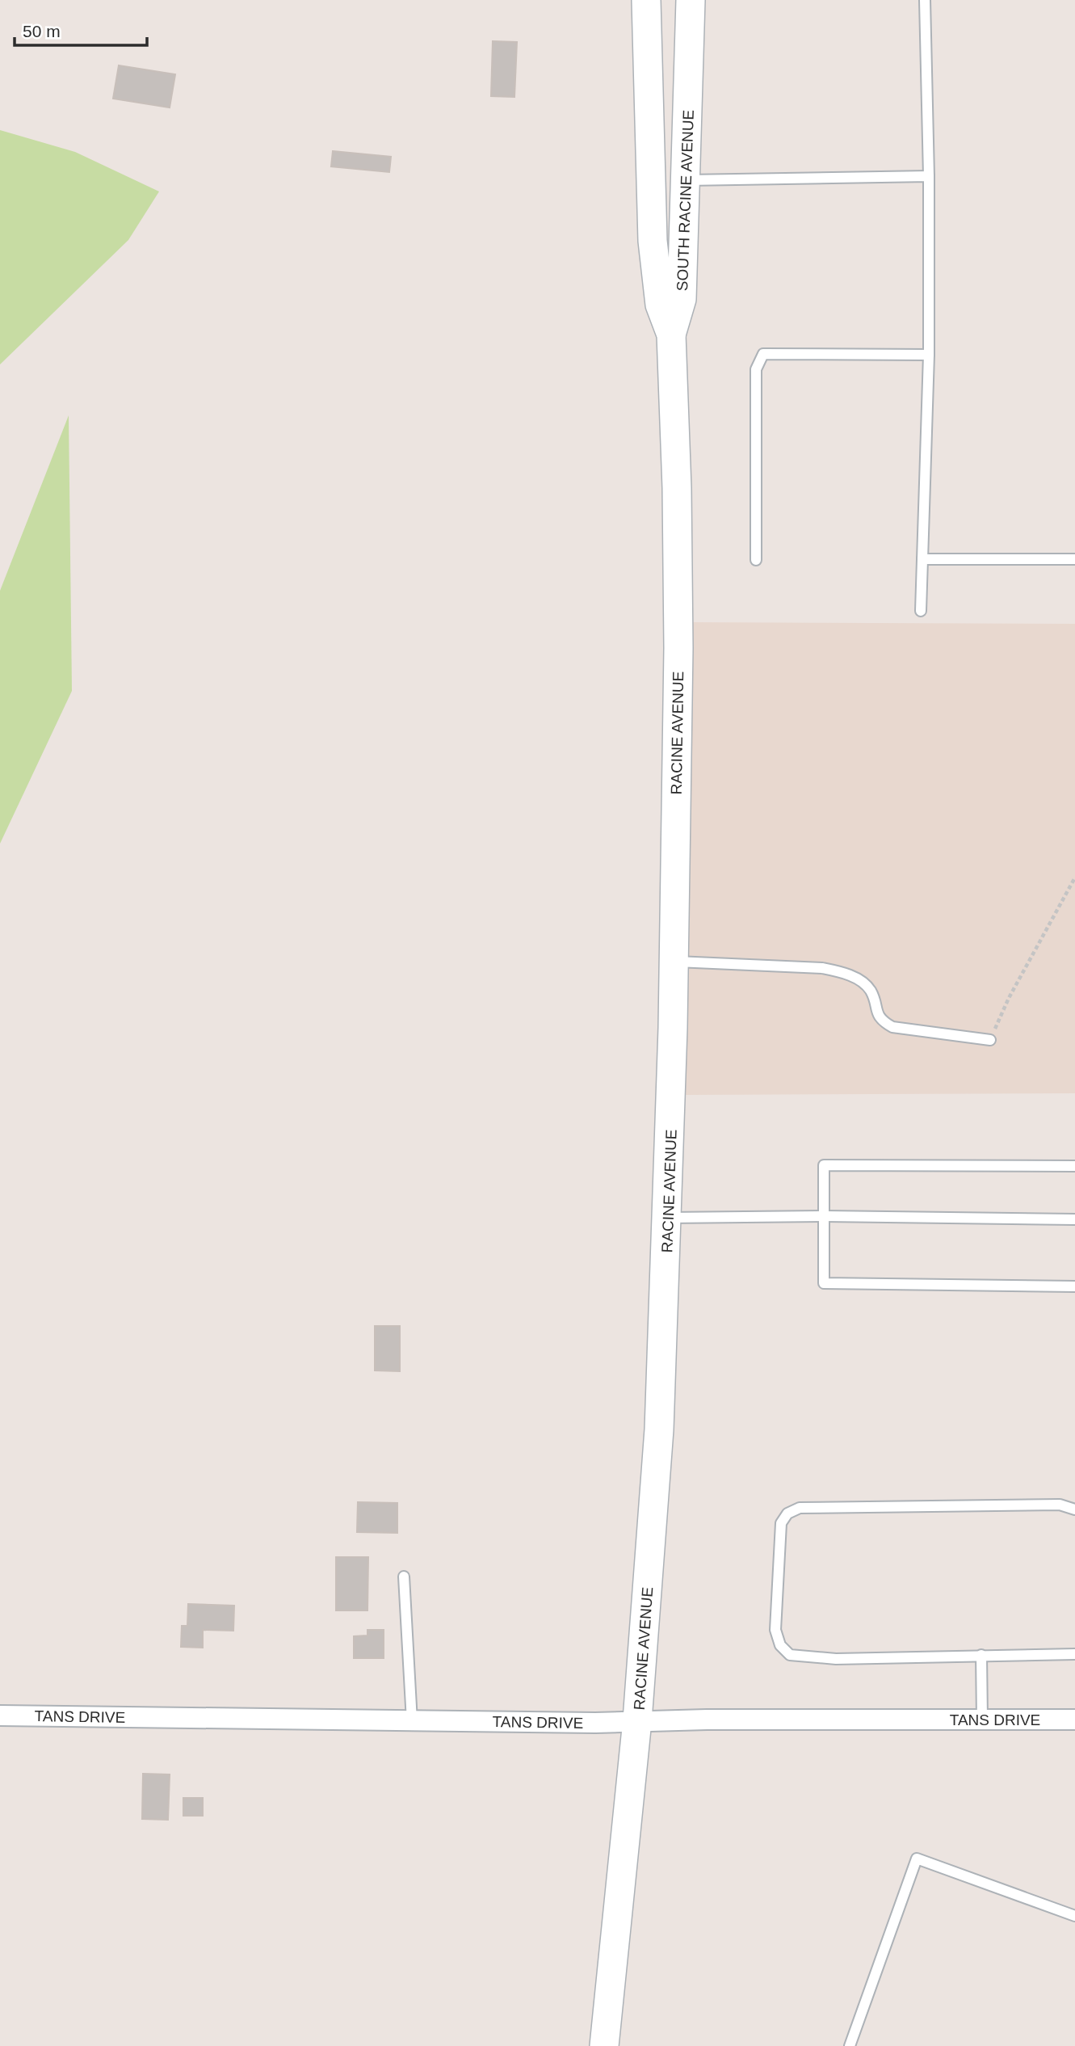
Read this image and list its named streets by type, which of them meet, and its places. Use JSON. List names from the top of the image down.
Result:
{
  "streets": {
    "main road": ["SOUTH RACINE AVENUE", "RACINE AVENUE"],
    "street": ["TANS DRIVE"]
  },
  "crossings": [
    ["SOUTH RACINE AVENUE", "RACINE AVENUE"],
    ["RACINE AVENUE", "TANS DRIVE"]
  ],
  "scale_bar": "50 m"
}
